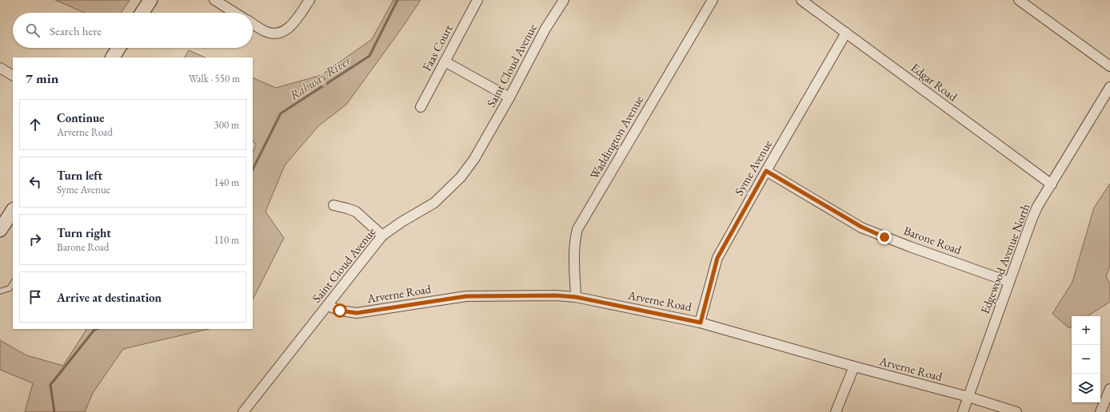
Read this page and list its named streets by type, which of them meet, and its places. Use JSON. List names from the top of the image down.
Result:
{
  "streets": {
    "street": [
      "Faas Court",
      "Saint Cloud Avenue",
      "Edgar Road",
      "Waddington Avenue",
      "Syme Avenue",
      "Barone Road",
      "Edgewood Avenue North",
      "Arverne Road"
    ]
  },
  "crossings": [
    ["Saint Cloud Avenue", "Arverne Road"],
    ["Edgar Road", "Syme Avenue"],
    ["Edgar Road", "Edgewood Avenue North"],
    ["Waddington Avenue", "Arverne Road"],
    ["Syme Avenue", "Barone Road"],
    ["Syme Avenue", "Arverne Road"],
    ["Barone Road", "Edgewood Avenue North"],
    ["Edgewood Avenue North", "Arverne Road"]
  ],
  "water": ["Rahway River"],
  "page": {
    "search": "Search here",
    "heading": ["7 min", "Walk · 550 m"],
    "list": [
      ["Continue", "Arverne Road", "300 m"],
      ["Turn left", "Syme Avenue", "140 m"],
      ["Turn right", "Barone Road", "110 m"],
      "Arrive at destination"
    ],
    "map_buttons": ["+", "−"]
  }
}
